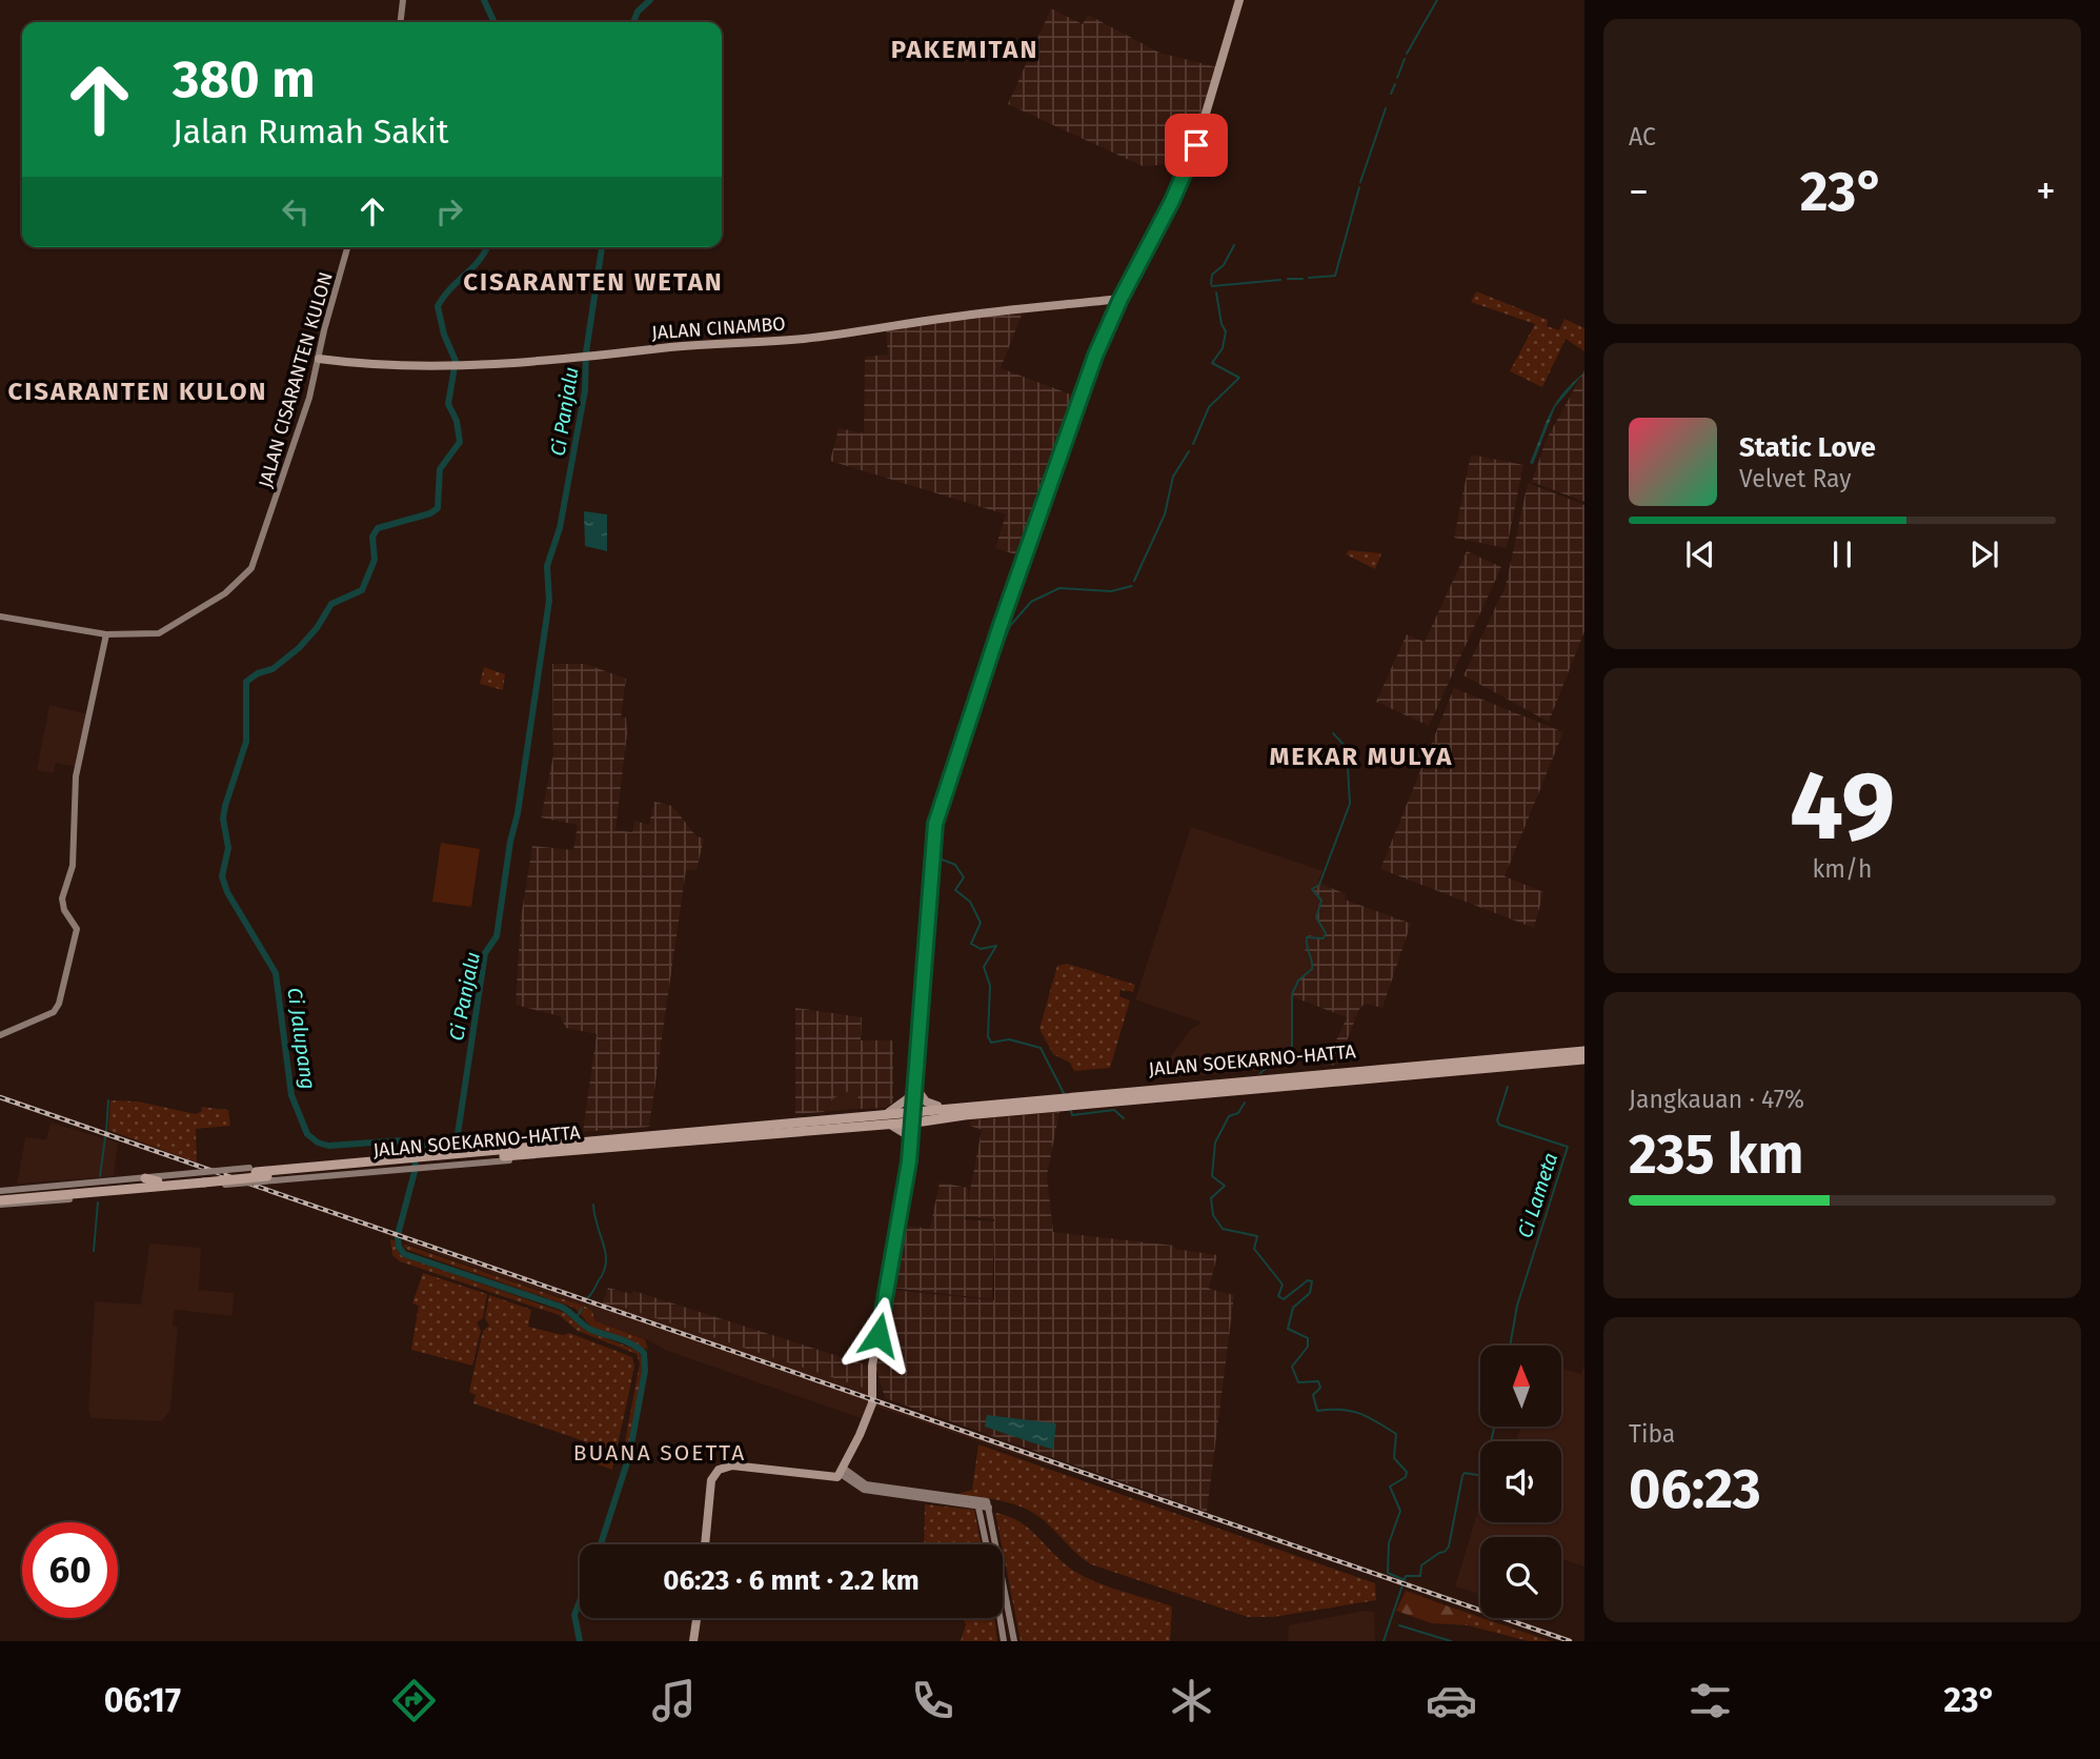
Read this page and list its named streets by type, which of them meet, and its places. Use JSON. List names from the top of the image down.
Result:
{
  "streets": {
    "highway": ["JALAN SOEKARNO-HATTA"],
    "main road": ["JALAN CINAMBO", "JALAN CISARANTEN KULON"]
  },
  "crossings": [
    ["JALAN CINAMBO", "JALAN CISARANTEN KULON"]
  ],
  "districts": [
    "PAKEMITAN",
    "CISARANTEN WETAN",
    "CISARANTEN KULON",
    "MEKAR MULYA",
    "BUANA SOETTA"
  ],
  "water": ["Ci Panjalu", "Ci Jalupang", "Ci Lameta"],
  "north": "top",
  "page": {
    "tile": [
      "AC",
      ["49", "km/h"],
      ["Jangkauan · 47%", "235 km"],
      ["Tiba", "06:23"]
    ],
    "turn": ["380 m", "Jalan Rumah Sakit"],
    "heat": ["−", "23°", "+"],
    "song": ["Static Love", "Velvet Ray"],
    "limit": "60",
    "trip": "06:23 · 6 mnt · 2.2 km",
    "tabs": ["06:17", "23°"]
  }
}
